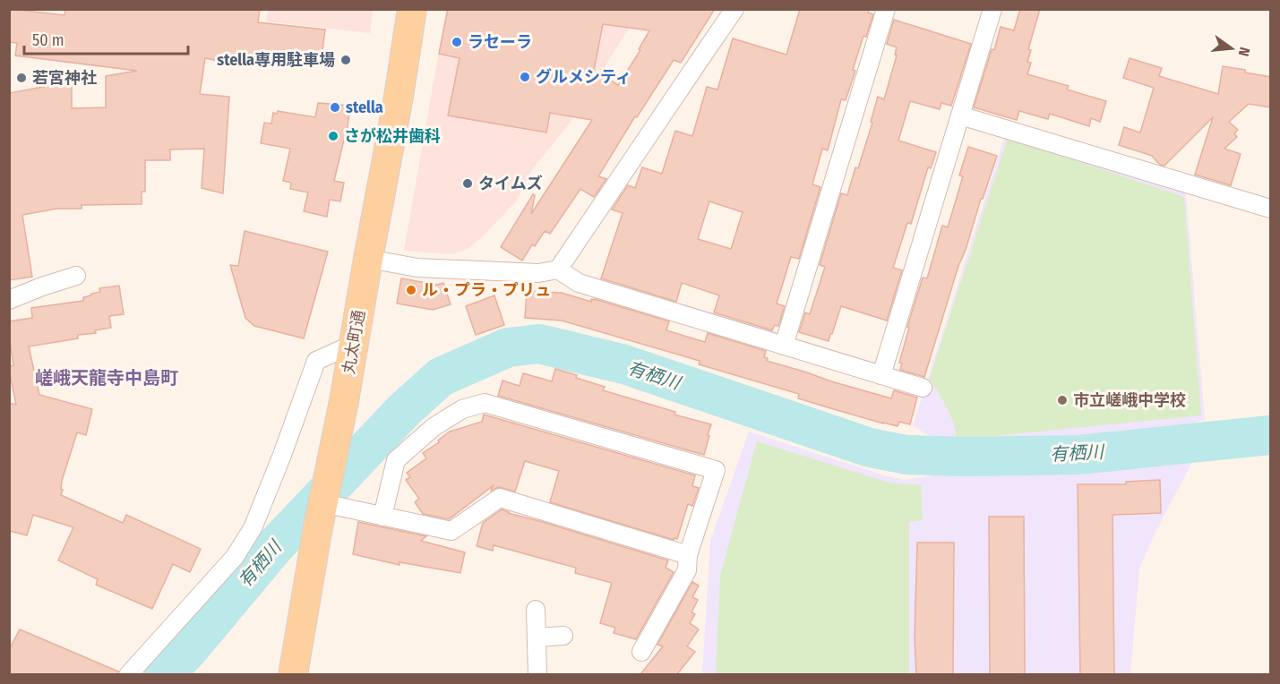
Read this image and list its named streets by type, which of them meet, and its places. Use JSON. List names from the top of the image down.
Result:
{
  "streets": {
    "main road": ["丸太町通"]
  },
  "districts": ["嵯峨天龍寺中島町"],
  "water": ["有栖川"],
  "places": [
    "ラセーラ",
    "stella専用駐車場",
    "グルメシティ",
    "若宮神社",
    "stella",
    "さが松井歯科",
    "タイムズ",
    "ル・プラ・プリュ",
    "市立嵯峨中学校"
  ],
  "scale_bar": "50 m",
  "north": "right"
}
